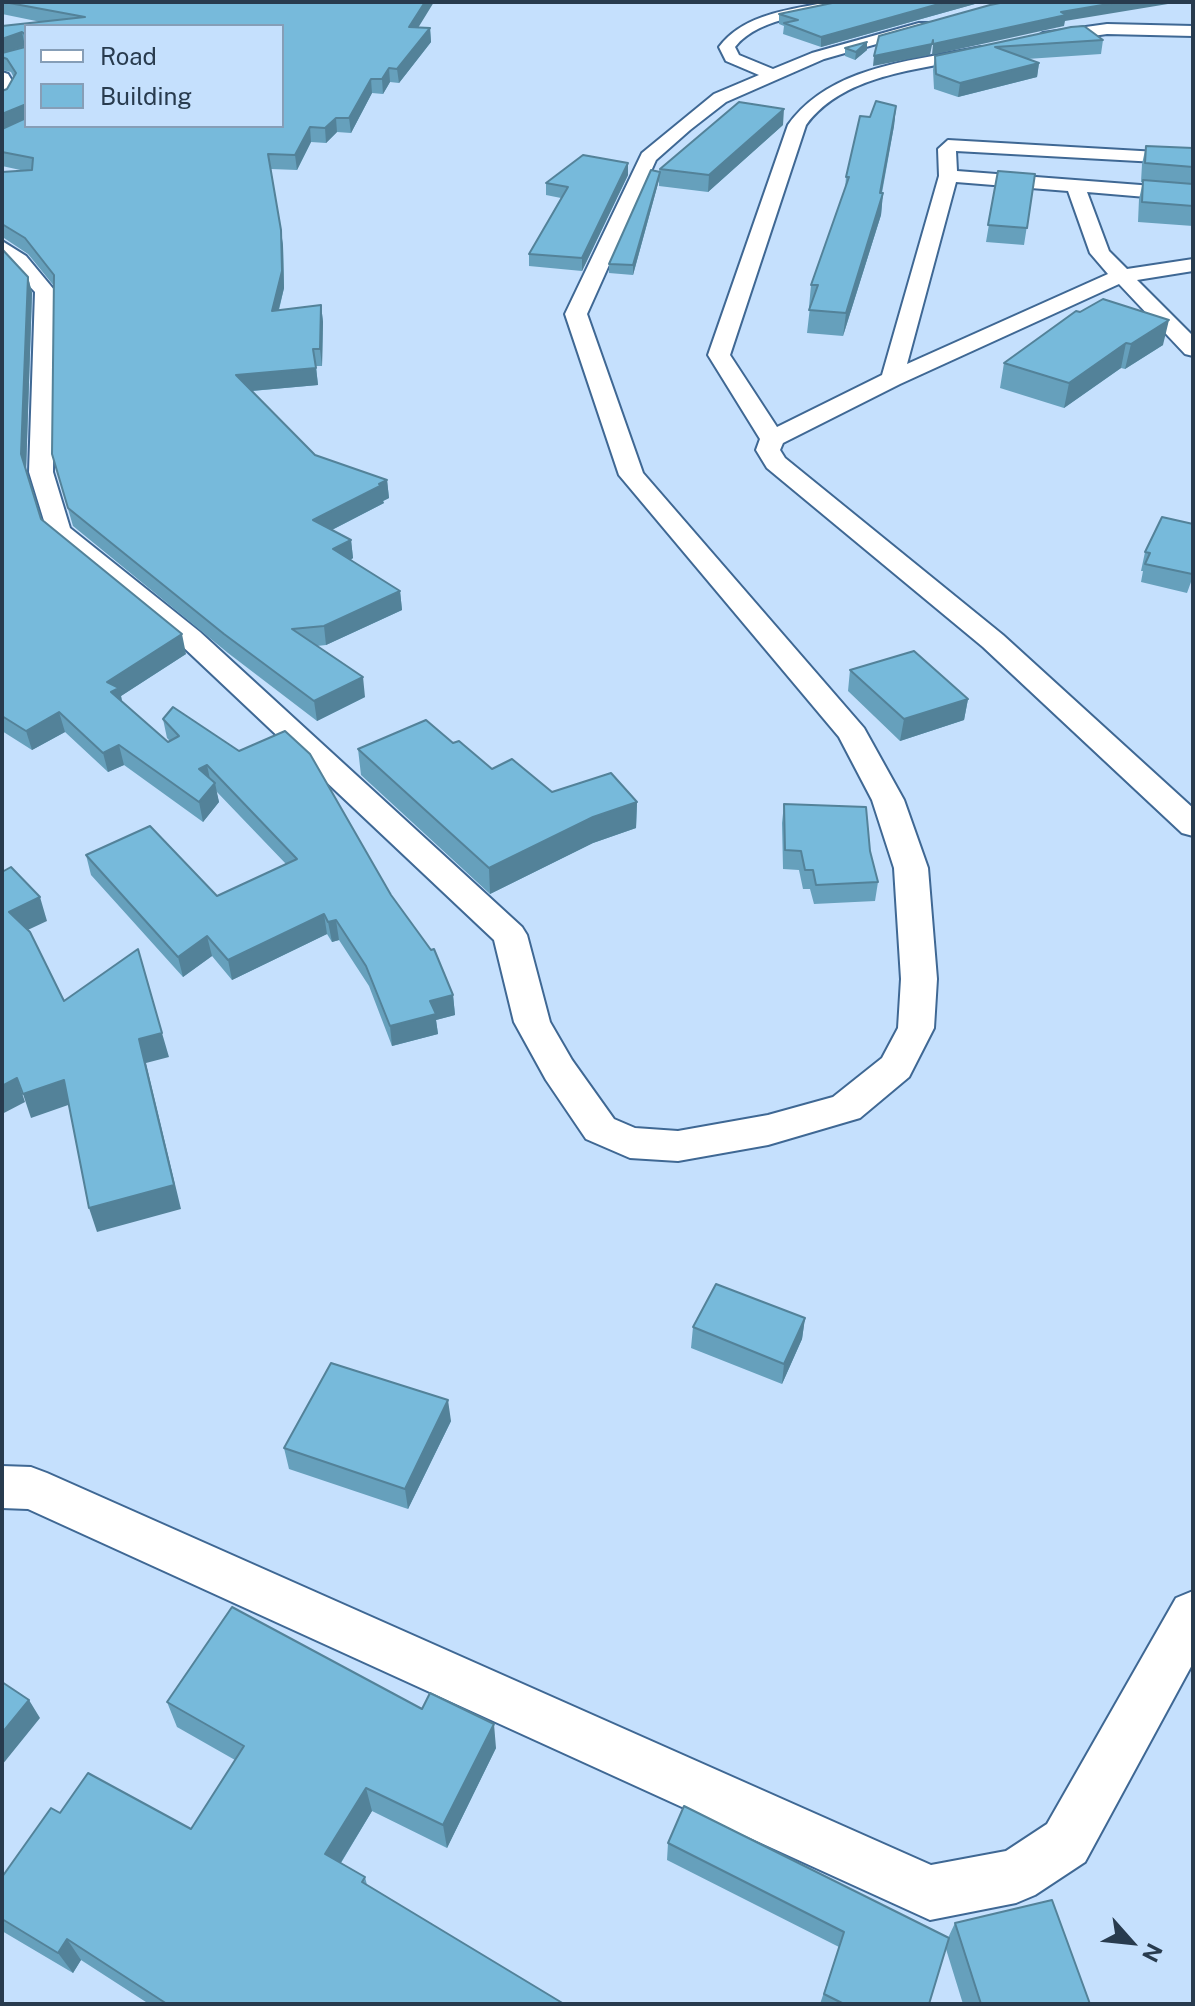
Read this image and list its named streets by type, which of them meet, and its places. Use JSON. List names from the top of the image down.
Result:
{
  "legend": ["Road", "Building"],
  "north": "bottom right"
}
